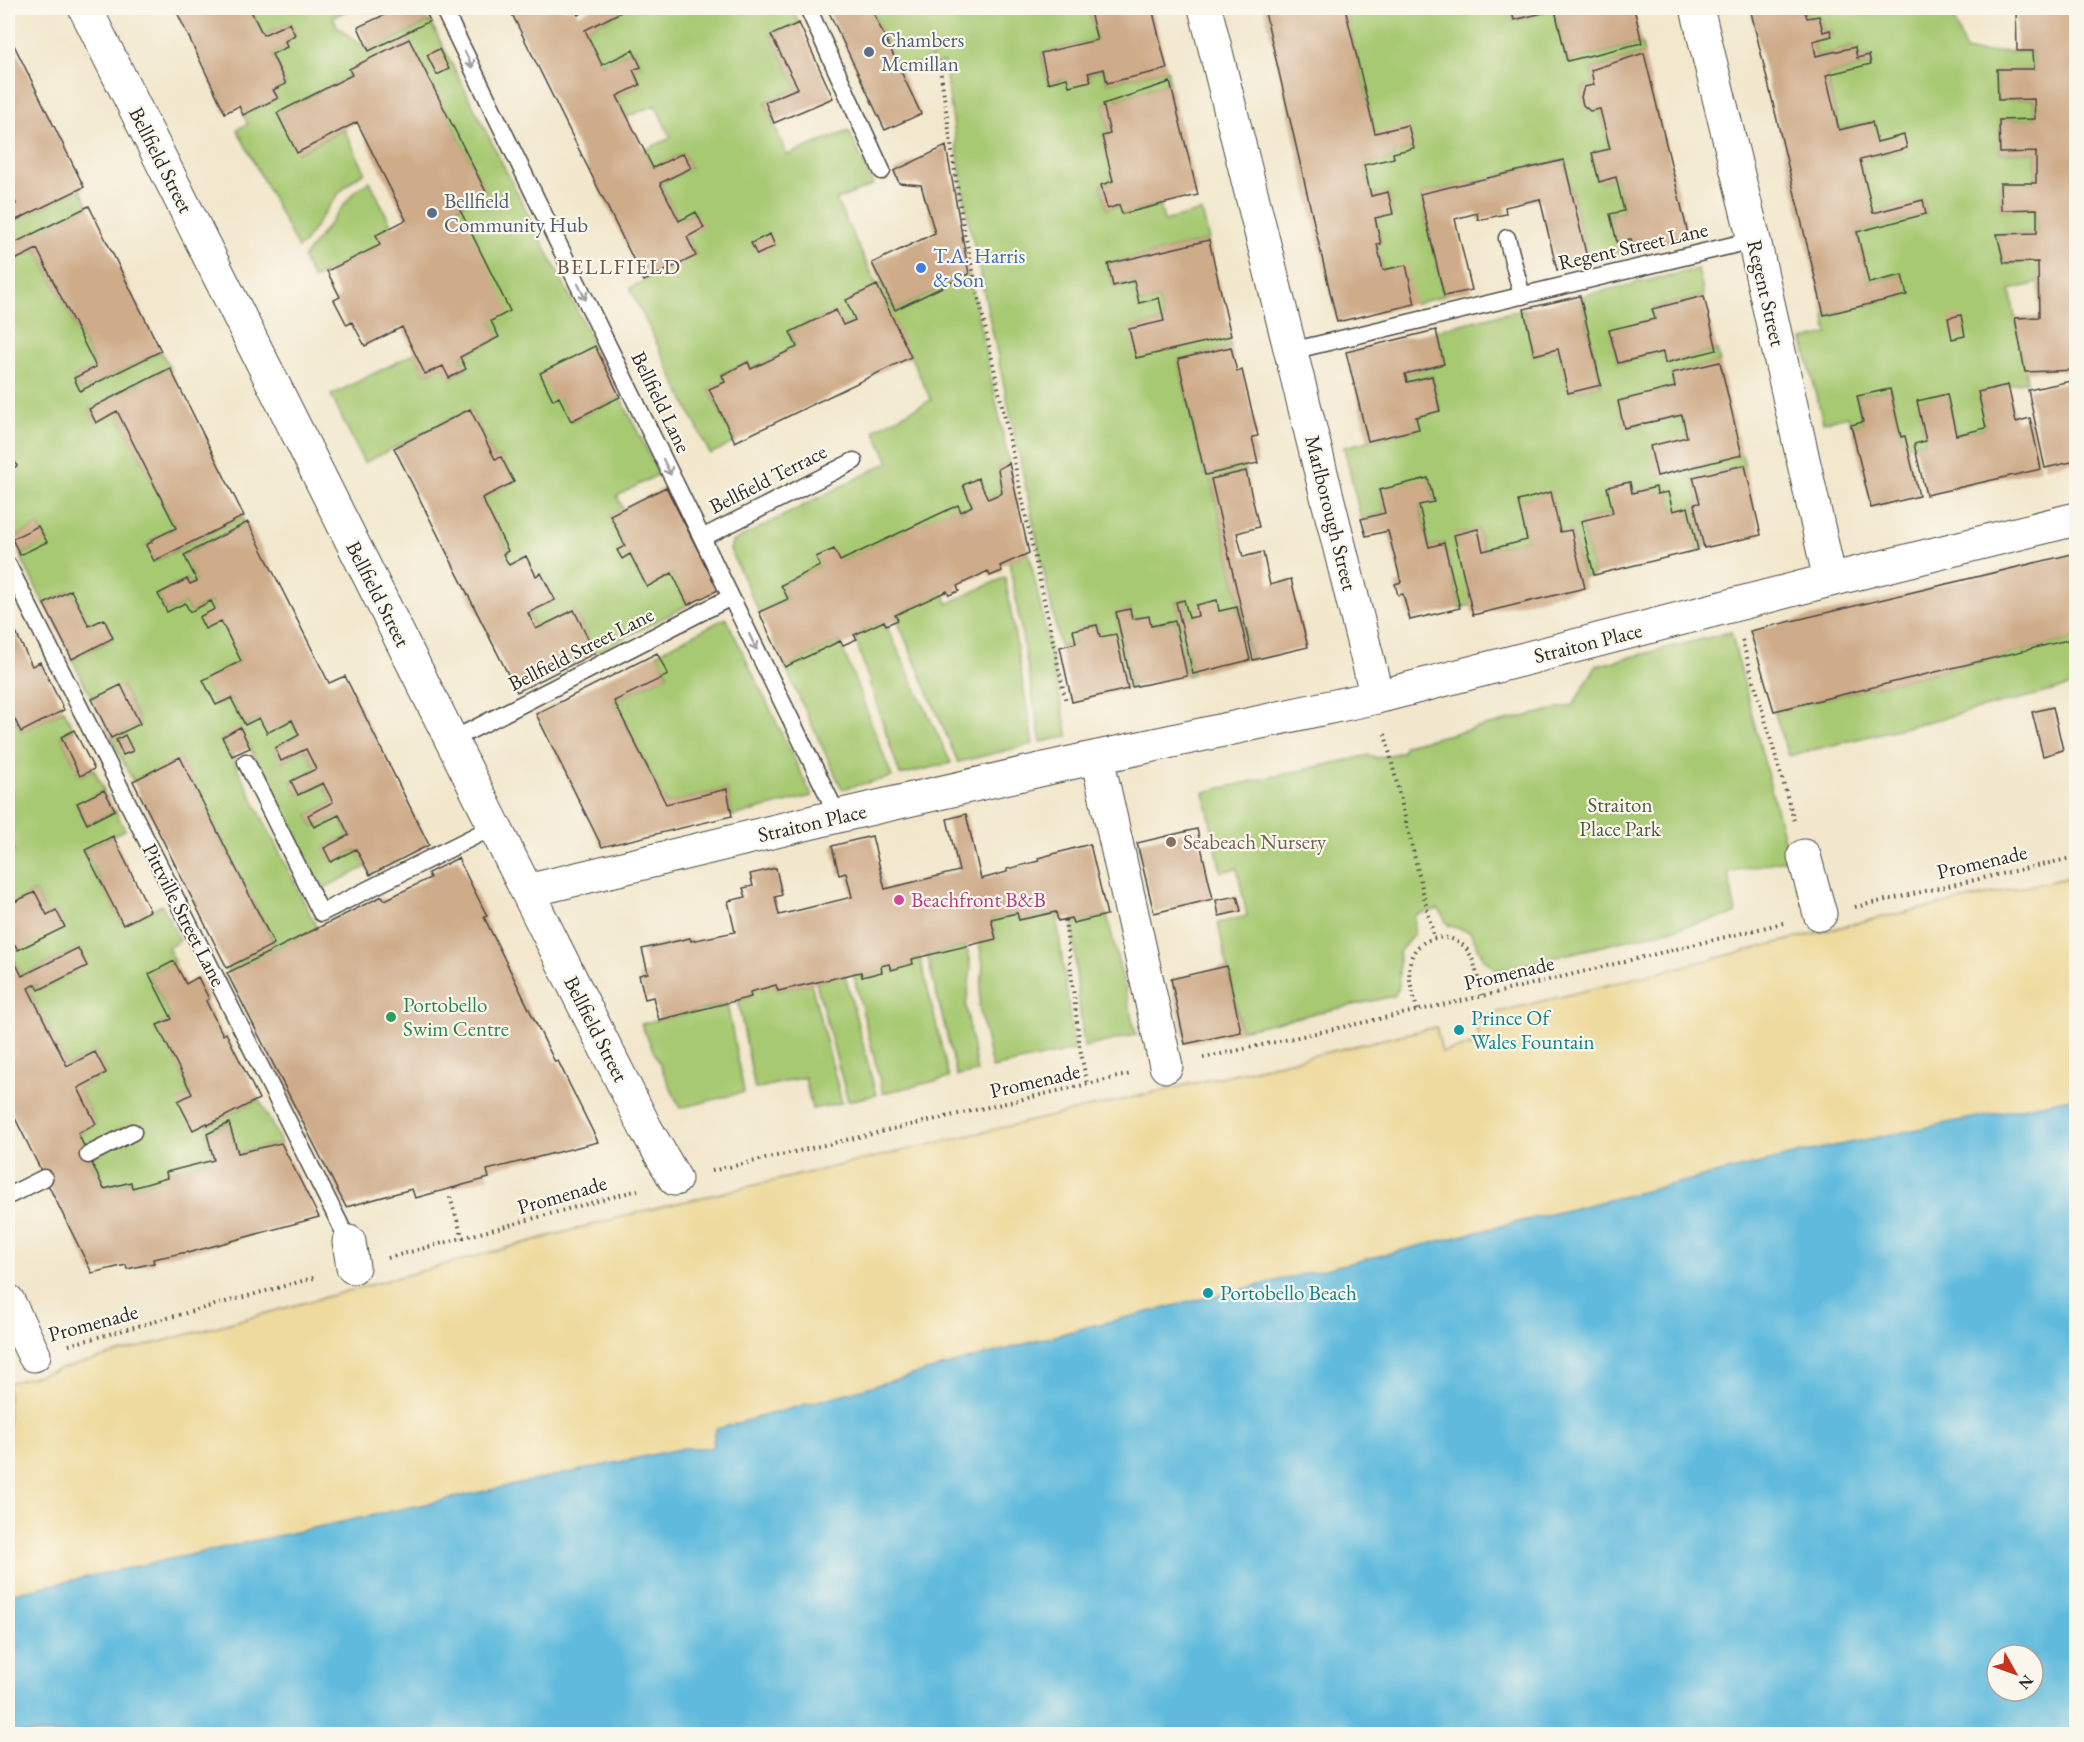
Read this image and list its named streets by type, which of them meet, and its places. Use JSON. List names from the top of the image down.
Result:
{
  "streets": {
    "street": [
      "Bellfield Street",
      "Regent Street",
      "Marlborough Street",
      "Straiton Place"
    ],
    "lane": [
      "Regent Street Lane",
      "Bellfield Lane",
      "Bellfield Terrace",
      "Bellfield Street Lane",
      "Pittville Street Lane"
    ],
    "path": ["Promenade"]
  },
  "crossings": [
    ["Bellfield Street", "Straiton Place"],
    ["Bellfield Street", "Bellfield Street Lane"],
    ["Bellfield Street", "Promenade"],
    ["Regent Street Lane", "Regent Street"],
    ["Regent Street Lane", "Marlborough Street"],
    ["Regent Street", "Straiton Place"],
    ["Bellfield Lane", "Bellfield Terrace"],
    ["Bellfield Lane", "Straiton Place"],
    ["Bellfield Lane", "Bellfield Street Lane"],
    ["Marlborough Street", "Straiton Place"],
    ["Promenade", "Pittville Street Lane"]
  ],
  "one_way": ["Bellfield Lane"],
  "districts": ["BELLFIELD"],
  "parks": ["Straiton Place Park"],
  "places": [
    "Chambers Mcmillan",
    "Bellfield Community Hub",
    "T.A. Harris & Son",
    "Seabeach Nursery",
    "Beachfront B&B",
    "Portobello Swim Centre",
    "Prince Of Wales Fountain",
    "Portobello Beach"
  ],
  "north": "bottom right"
}
